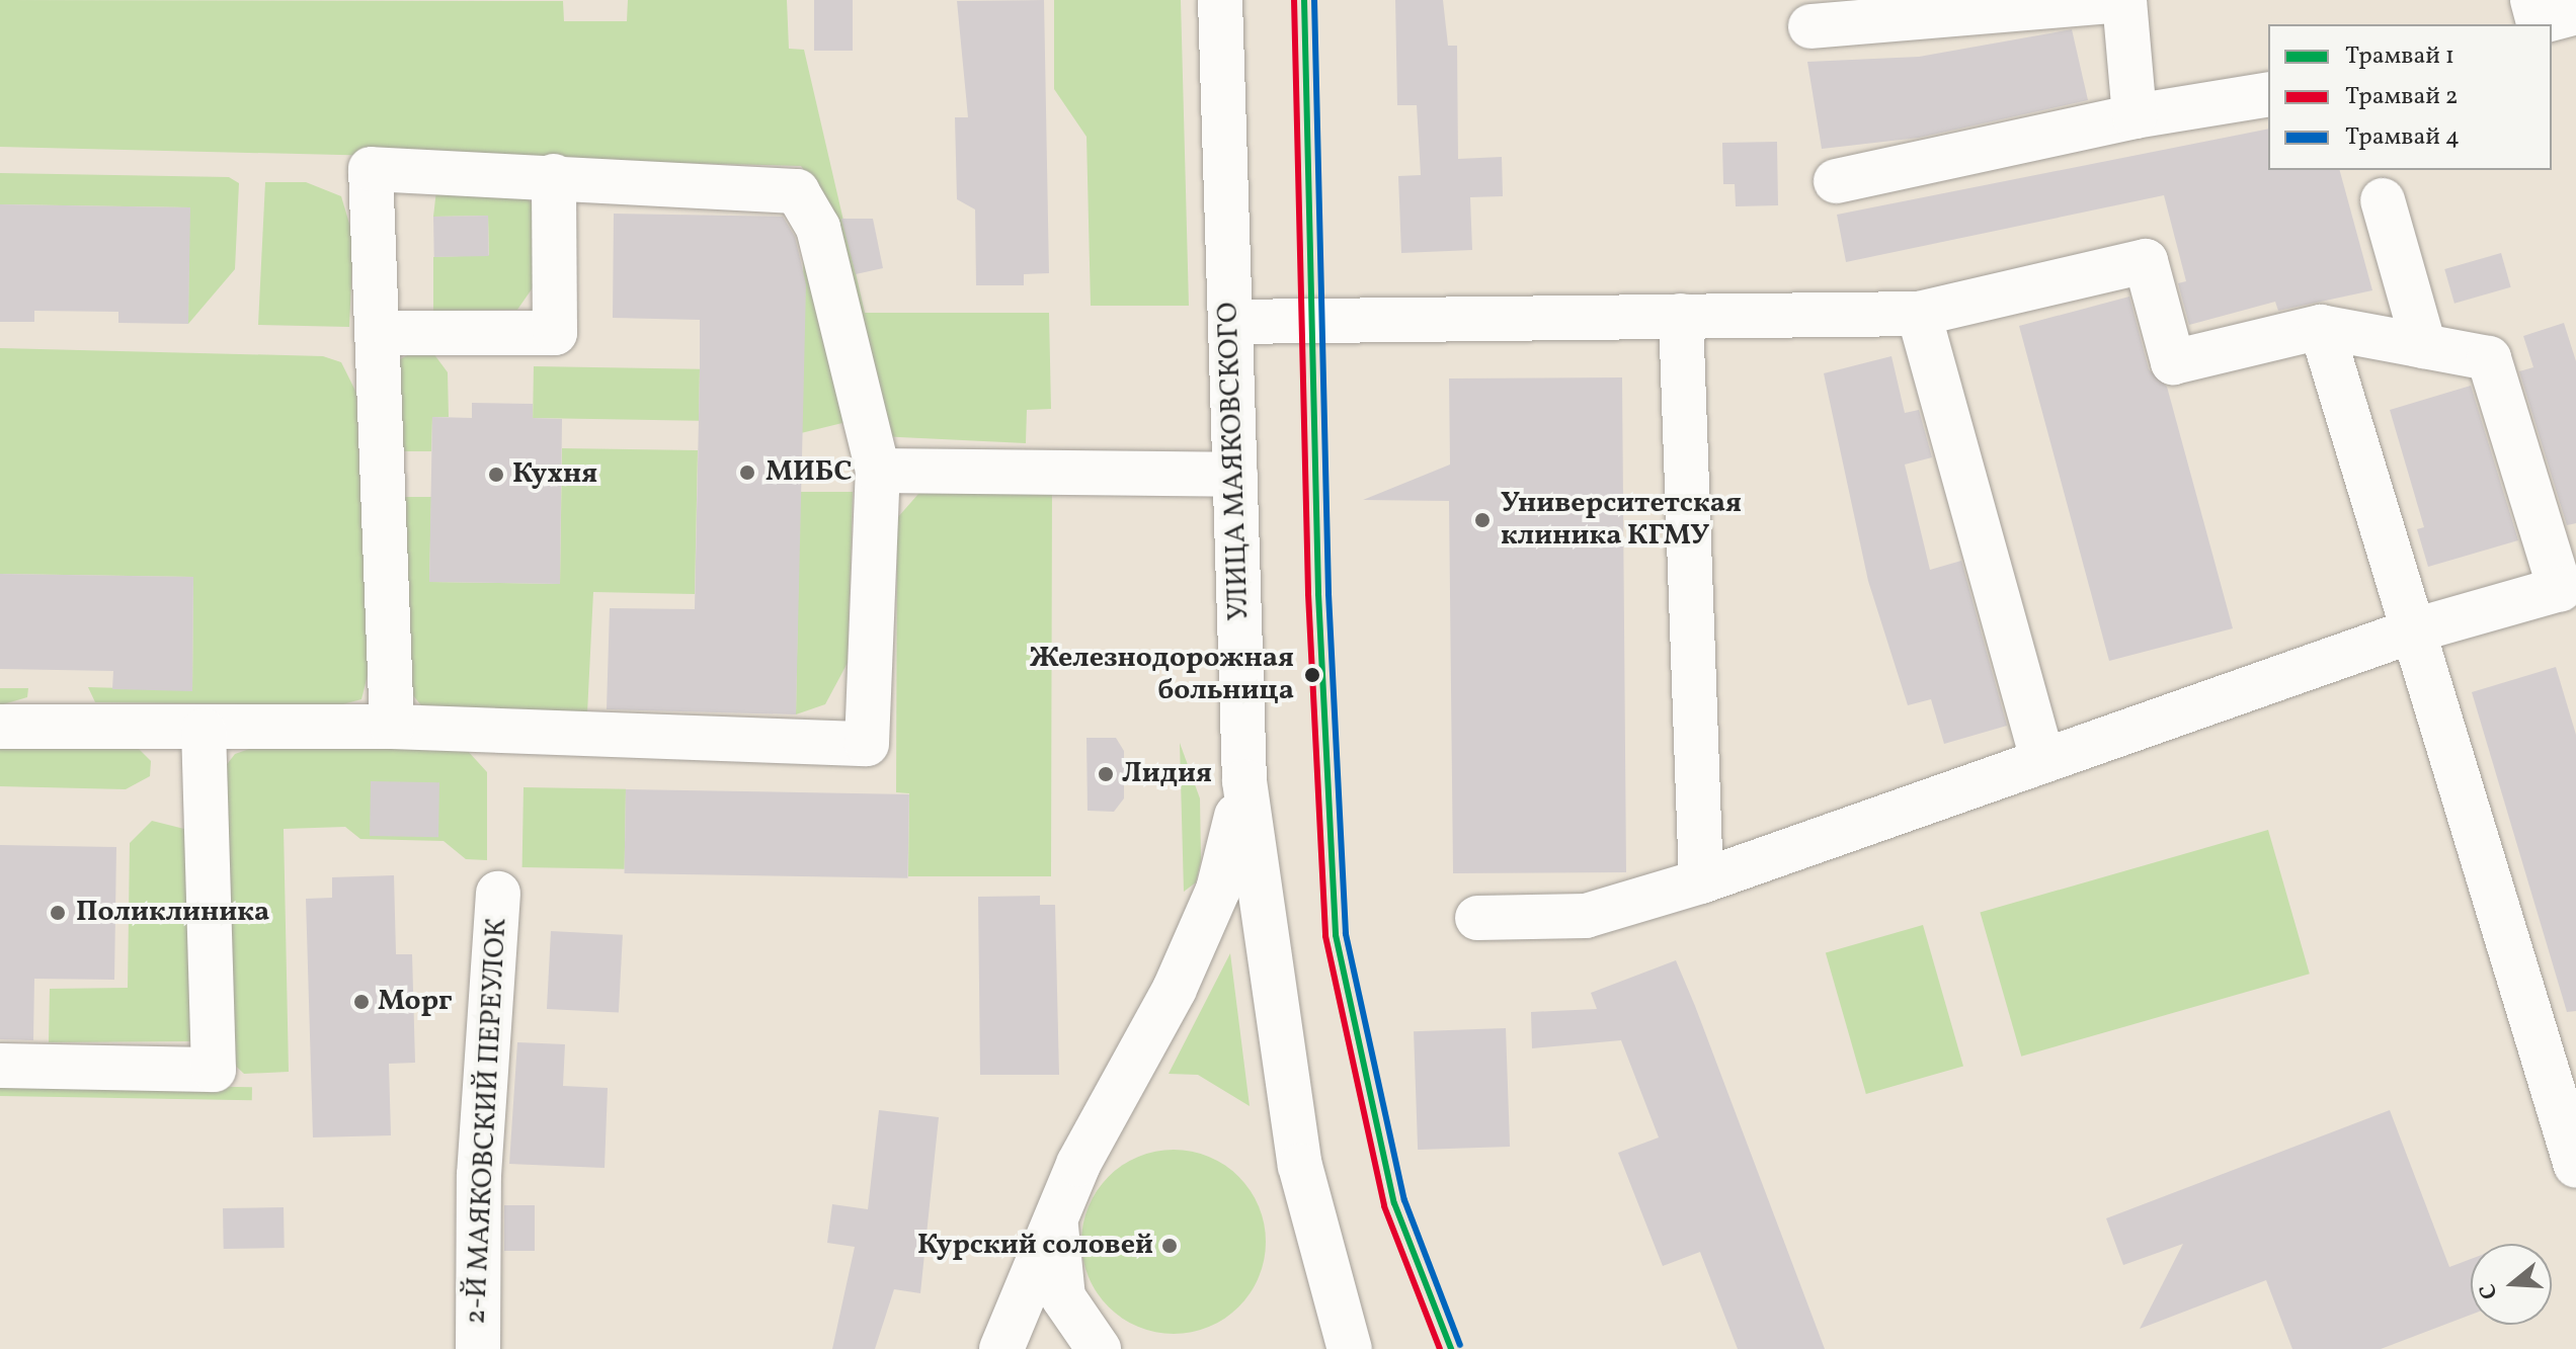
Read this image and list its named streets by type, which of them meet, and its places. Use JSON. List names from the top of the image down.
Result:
{
  "streets": {
    "main road": ["УЛИЦА МАЯКОВСКОГО", "2-Й МАЯКОВСКИЙ ПЕРЕУЛОК"]
  },
  "places": [
    "МИБС",
    "Кухня",
    "Университетская клиника КГМУ",
    "Железнодорожная больница",
    "Лидия",
    "Поликлиника",
    "Морг",
    "Курский соловей"
  ],
  "lines": ["tram line 1", "tram line 2", "tram line 4"],
  "legend": ["Трамвай 1", "Трамвай 2", "Трамвай 4"],
  "north": "left"
}
